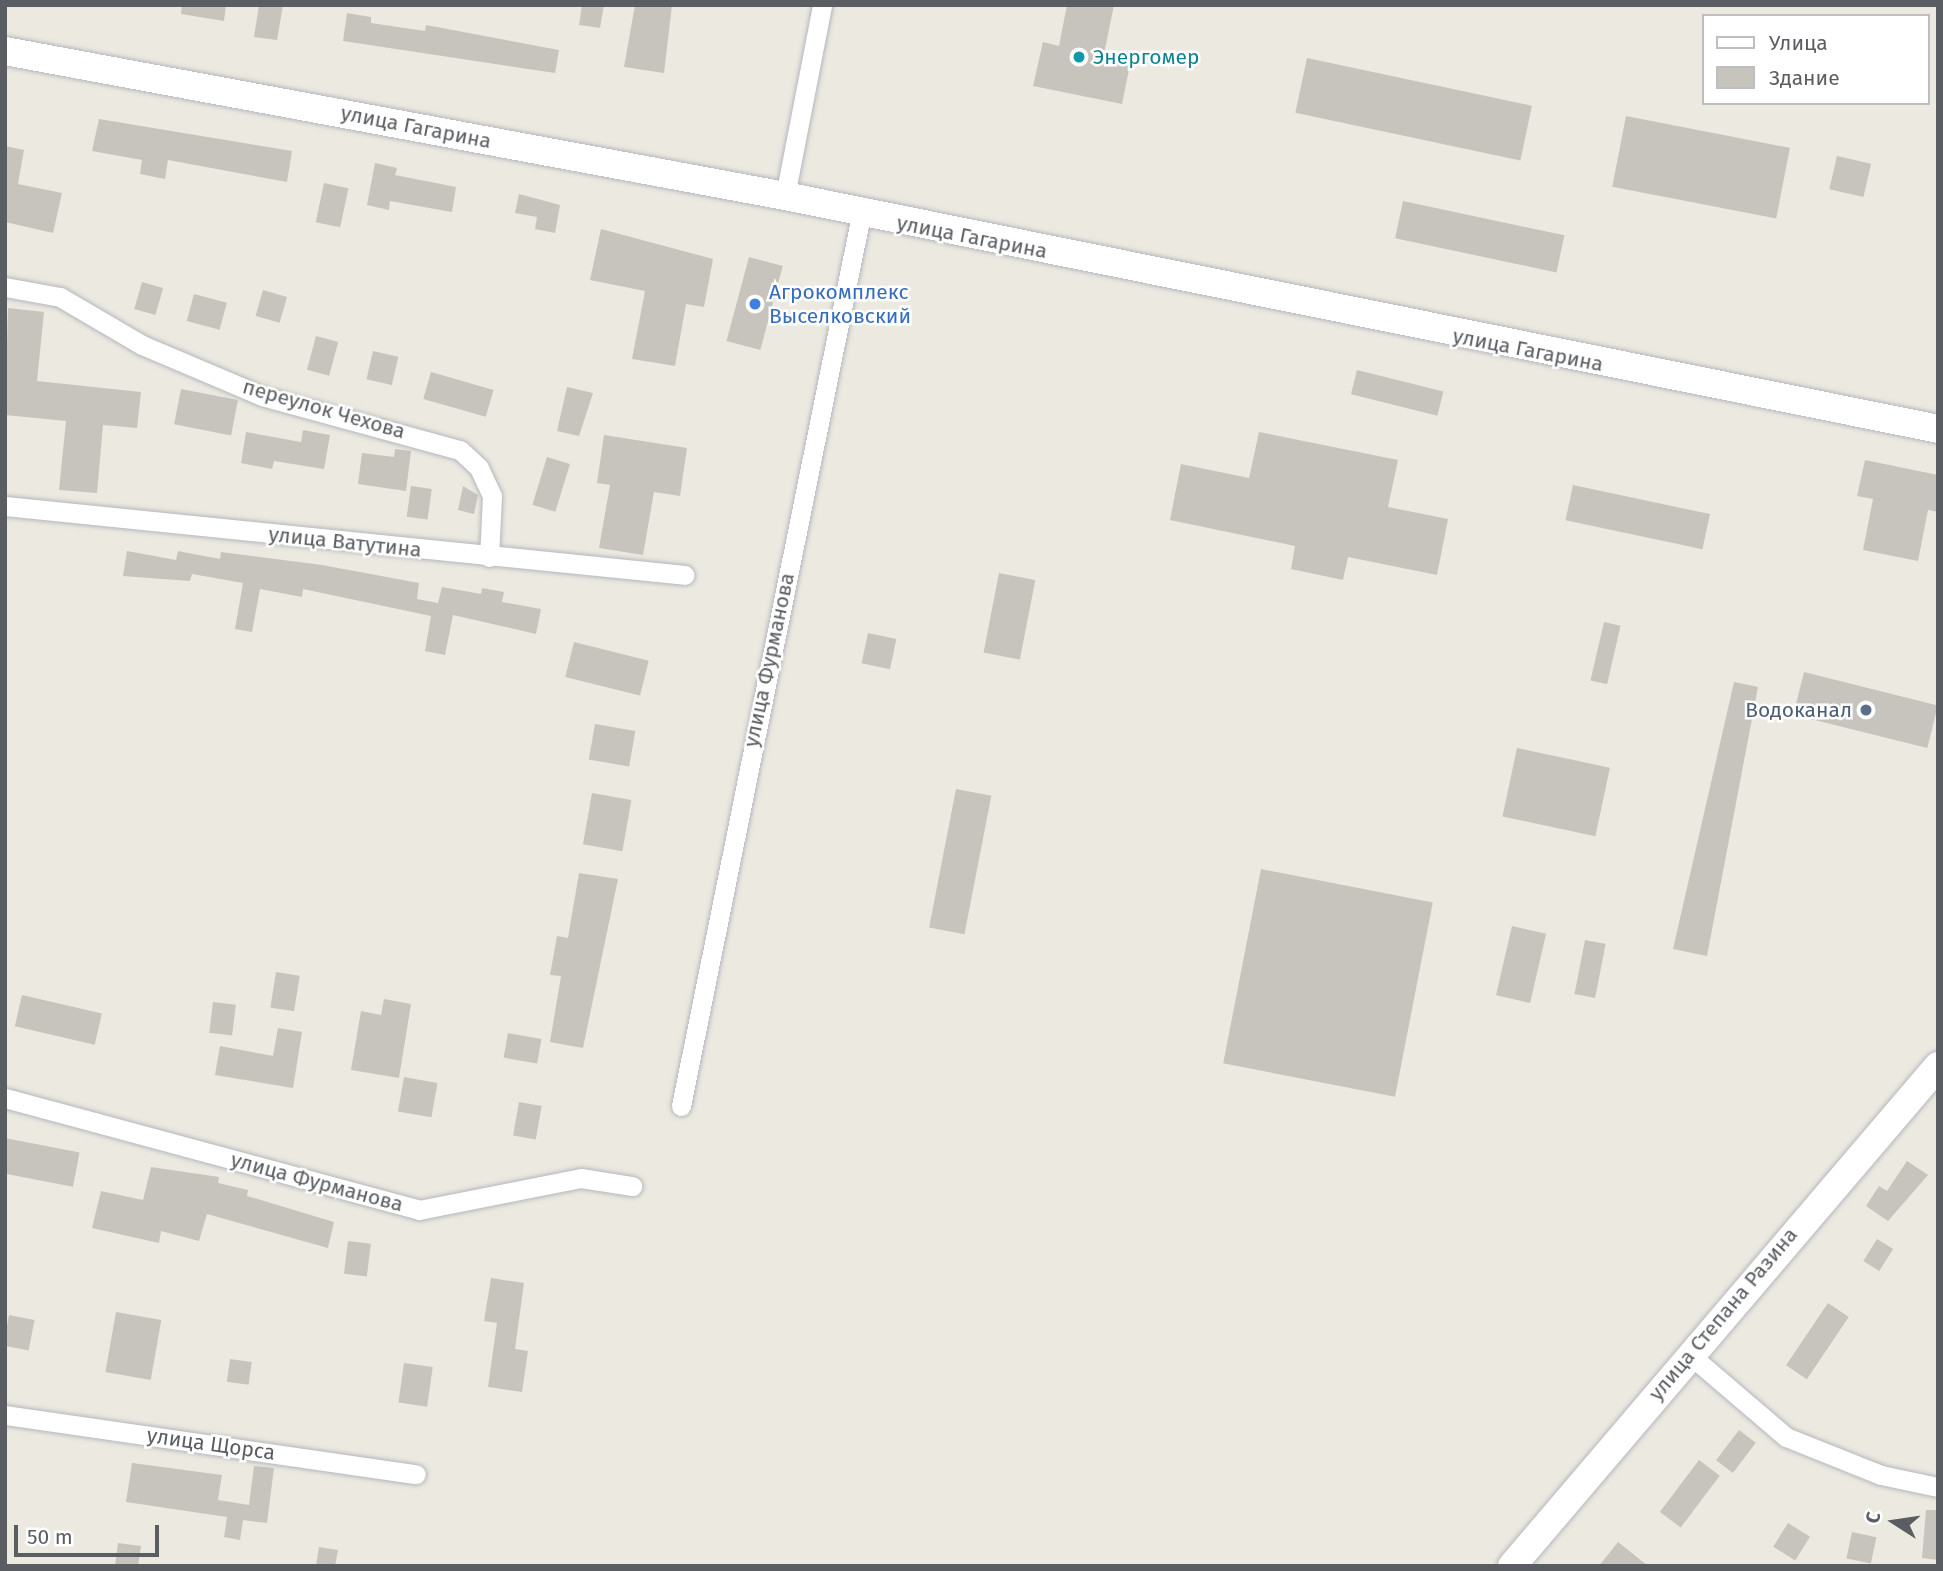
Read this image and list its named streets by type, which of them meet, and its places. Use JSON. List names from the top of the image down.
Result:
{
  "streets": {
    "main road": ["улица Гагарина", "улица Степана Разина"],
    "street": [
      "переулок Чехова",
      "улица Ватутина",
      "улица Фурманова",
      "улица Щорса"
    ]
  },
  "crossings": [
    ["улица Гагарина", "улица Фурманова"],
    ["переулок Чехова", "улица Ватутина"]
  ],
  "places": ["Энергомер", "Агрокомплекс Выселковский", "Водоканал"],
  "legend": ["Улица", "Здание"],
  "scale_bar": "50 m",
  "north": "left"
}
